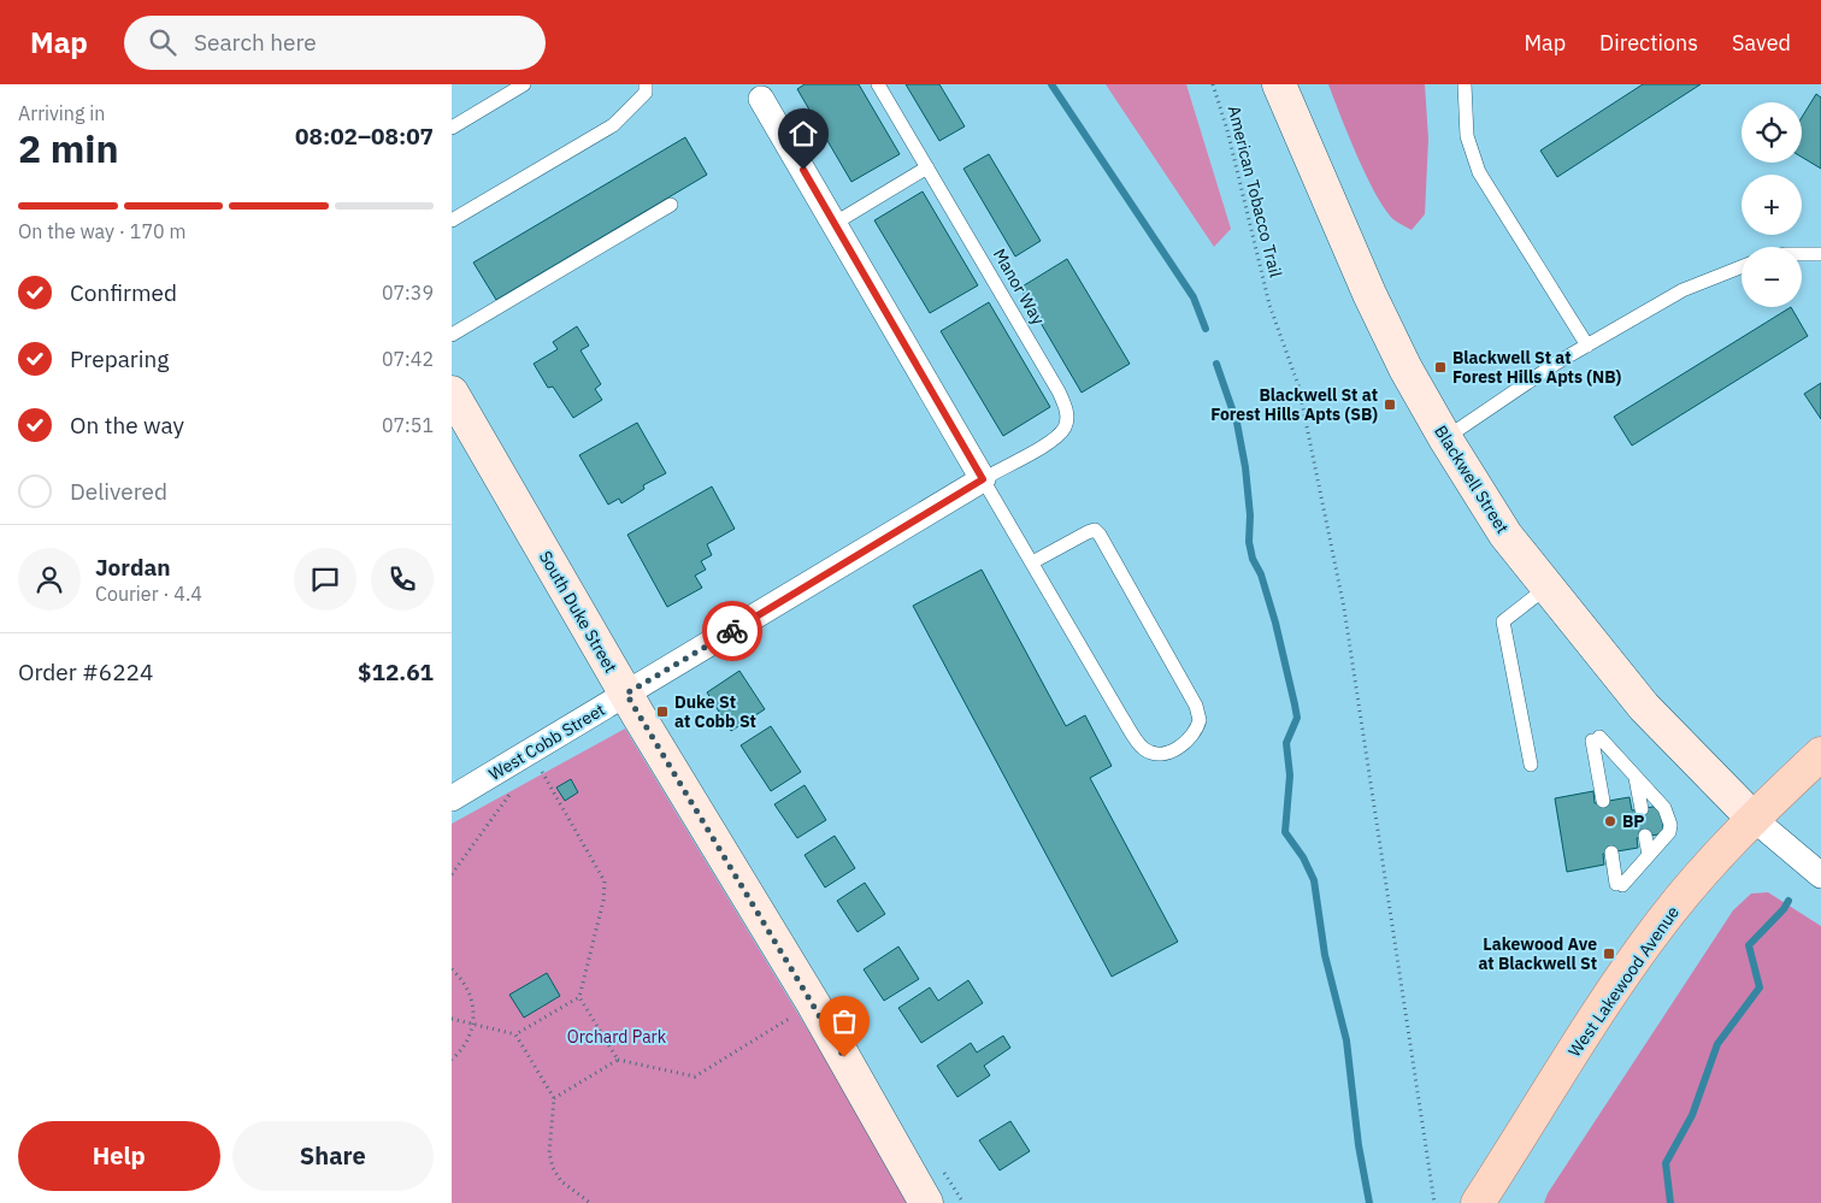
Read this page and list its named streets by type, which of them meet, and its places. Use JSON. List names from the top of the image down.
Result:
{
  "streets": {
    "main road": ["Blackwell Street", "South Duke Street", "West Lakewood Avenue"],
    "street": ["West Cobb Street"],
    "lane": ["Manor Way"],
    "path": ["American Tobacco Trail"]
  },
  "crossings": [
    ["Manor Way", "West Cobb Street"],
    ["Blackwell Street", "West Lakewood Avenue"],
    ["South Duke Street", "West Cobb Street"]
  ],
  "parks": ["Orchard Park"],
  "places": {
    "transit": [
      "Blackwell St at Forest Hills Apts (NB)",
      "Blackwell St at Forest Hills Apts (SB)",
      "Duke St at Cobb St",
      "Lakewood Ave at Blackwell St"
    ],
    "other": ["BP"]
  },
  "page": {
    "header": "Map",
    "search": "Search here",
    "nav": ["Map", "Directions", "Saved"],
    "heading": ["2 min", "Arriving in", "08:02–08:07"],
    "panel": [
      "Jordan",
      "Courier · 4.4",
      "Order #6224",
      "$12.61"
    ],
    "map_buttons": ["+", "−"],
    "bar": "On the way · 170 m",
    "list": [
      ["Confirmed", "07:39"],
      ["Preparing", "07:42"],
      ["On the way", "07:51"],
      "Delivered"
    ],
    "buttons": ["Help", "Share"]
  }
}
